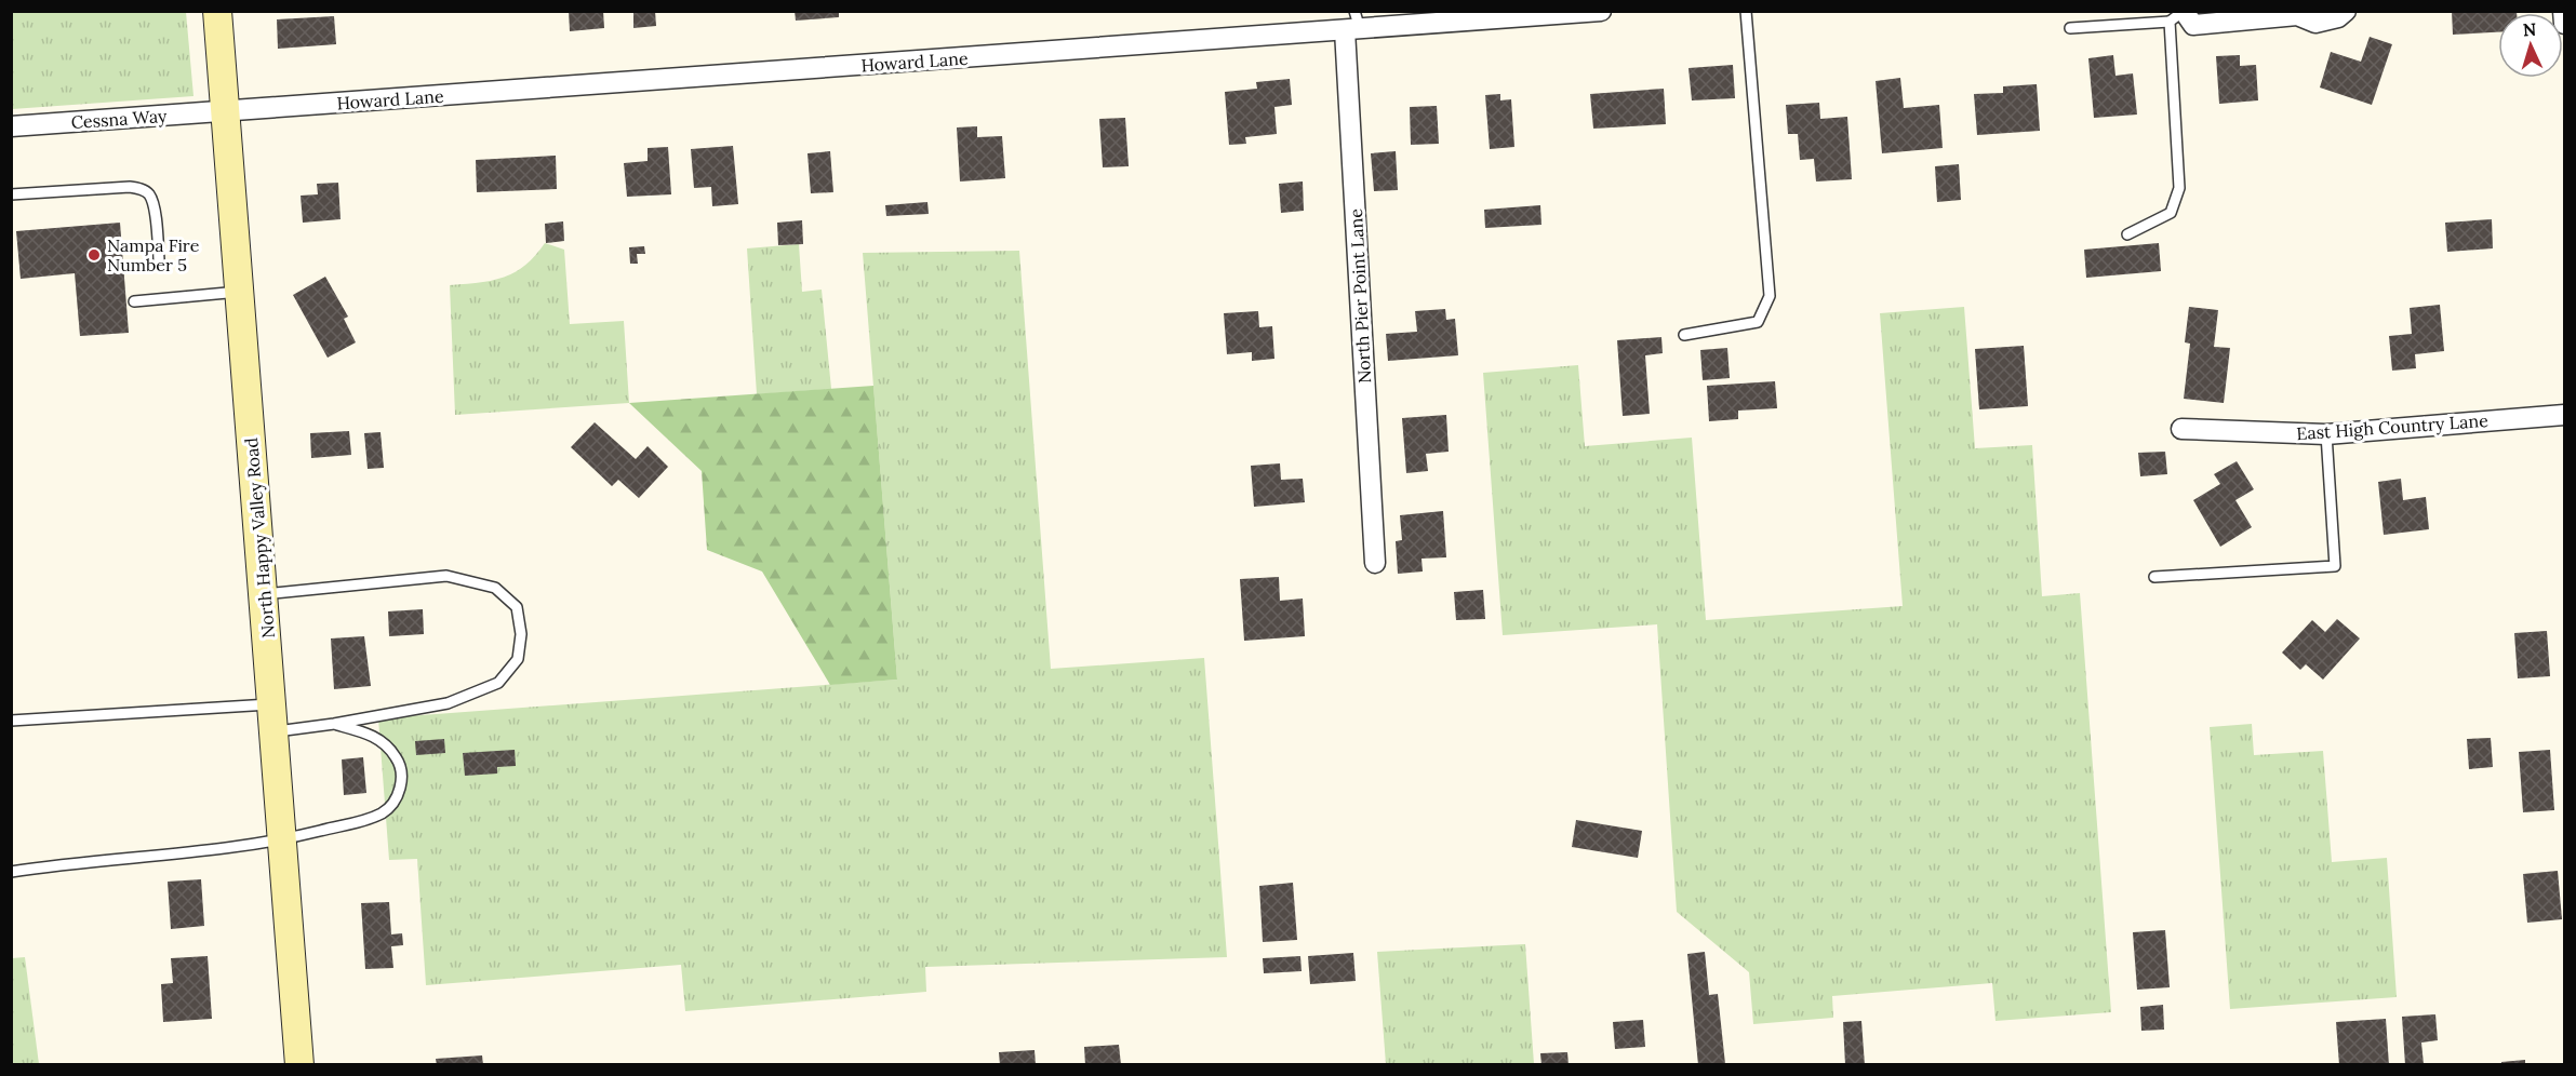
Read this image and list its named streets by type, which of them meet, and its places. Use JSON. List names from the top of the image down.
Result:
{
  "streets": {
    "main road": ["North Happy Valley Road"],
    "street": [
      "Howard Lane",
      "Cessna Way",
      "North Pier Point Lane",
      "East High Country Lane"
    ]
  },
  "crossings": [
    ["Howard Lane", "Cessna Way"],
    ["Howard Lane", "North Pier Point Lane"],
    ["Howard Lane", "North Happy Valley Road"],
    ["Cessna Way", "North Happy Valley Road"]
  ],
  "places": ["Nampa Fire Number 5"],
  "north": "top"
}
